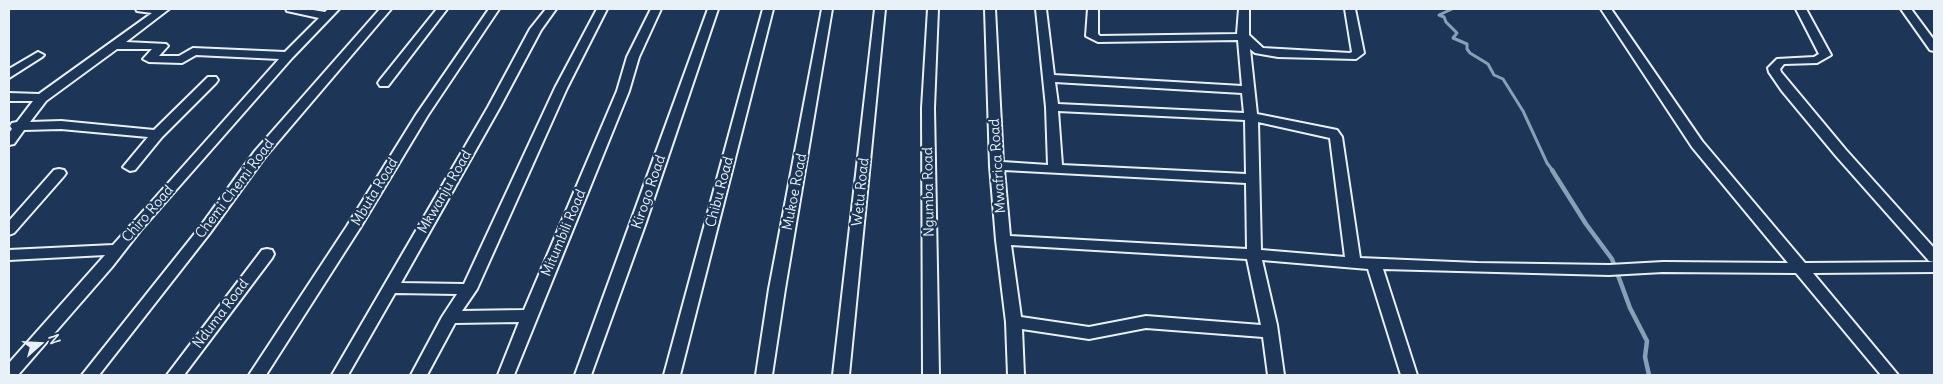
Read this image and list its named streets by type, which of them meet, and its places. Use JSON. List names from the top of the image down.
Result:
{
  "streets": {
    "street": [
      "Mwafrica Road",
      "Chemi Chemi Road",
      "Mbuta Road",
      "Mkwanju Road",
      "Kirogo Road",
      "Chibu Road",
      "Mukoe Road",
      "Wetu Road",
      "Ngumba Road",
      "Chiro Road",
      "Mitumbili Road",
      "Nduma Road"
    ]
  },
  "north": "right"
}
